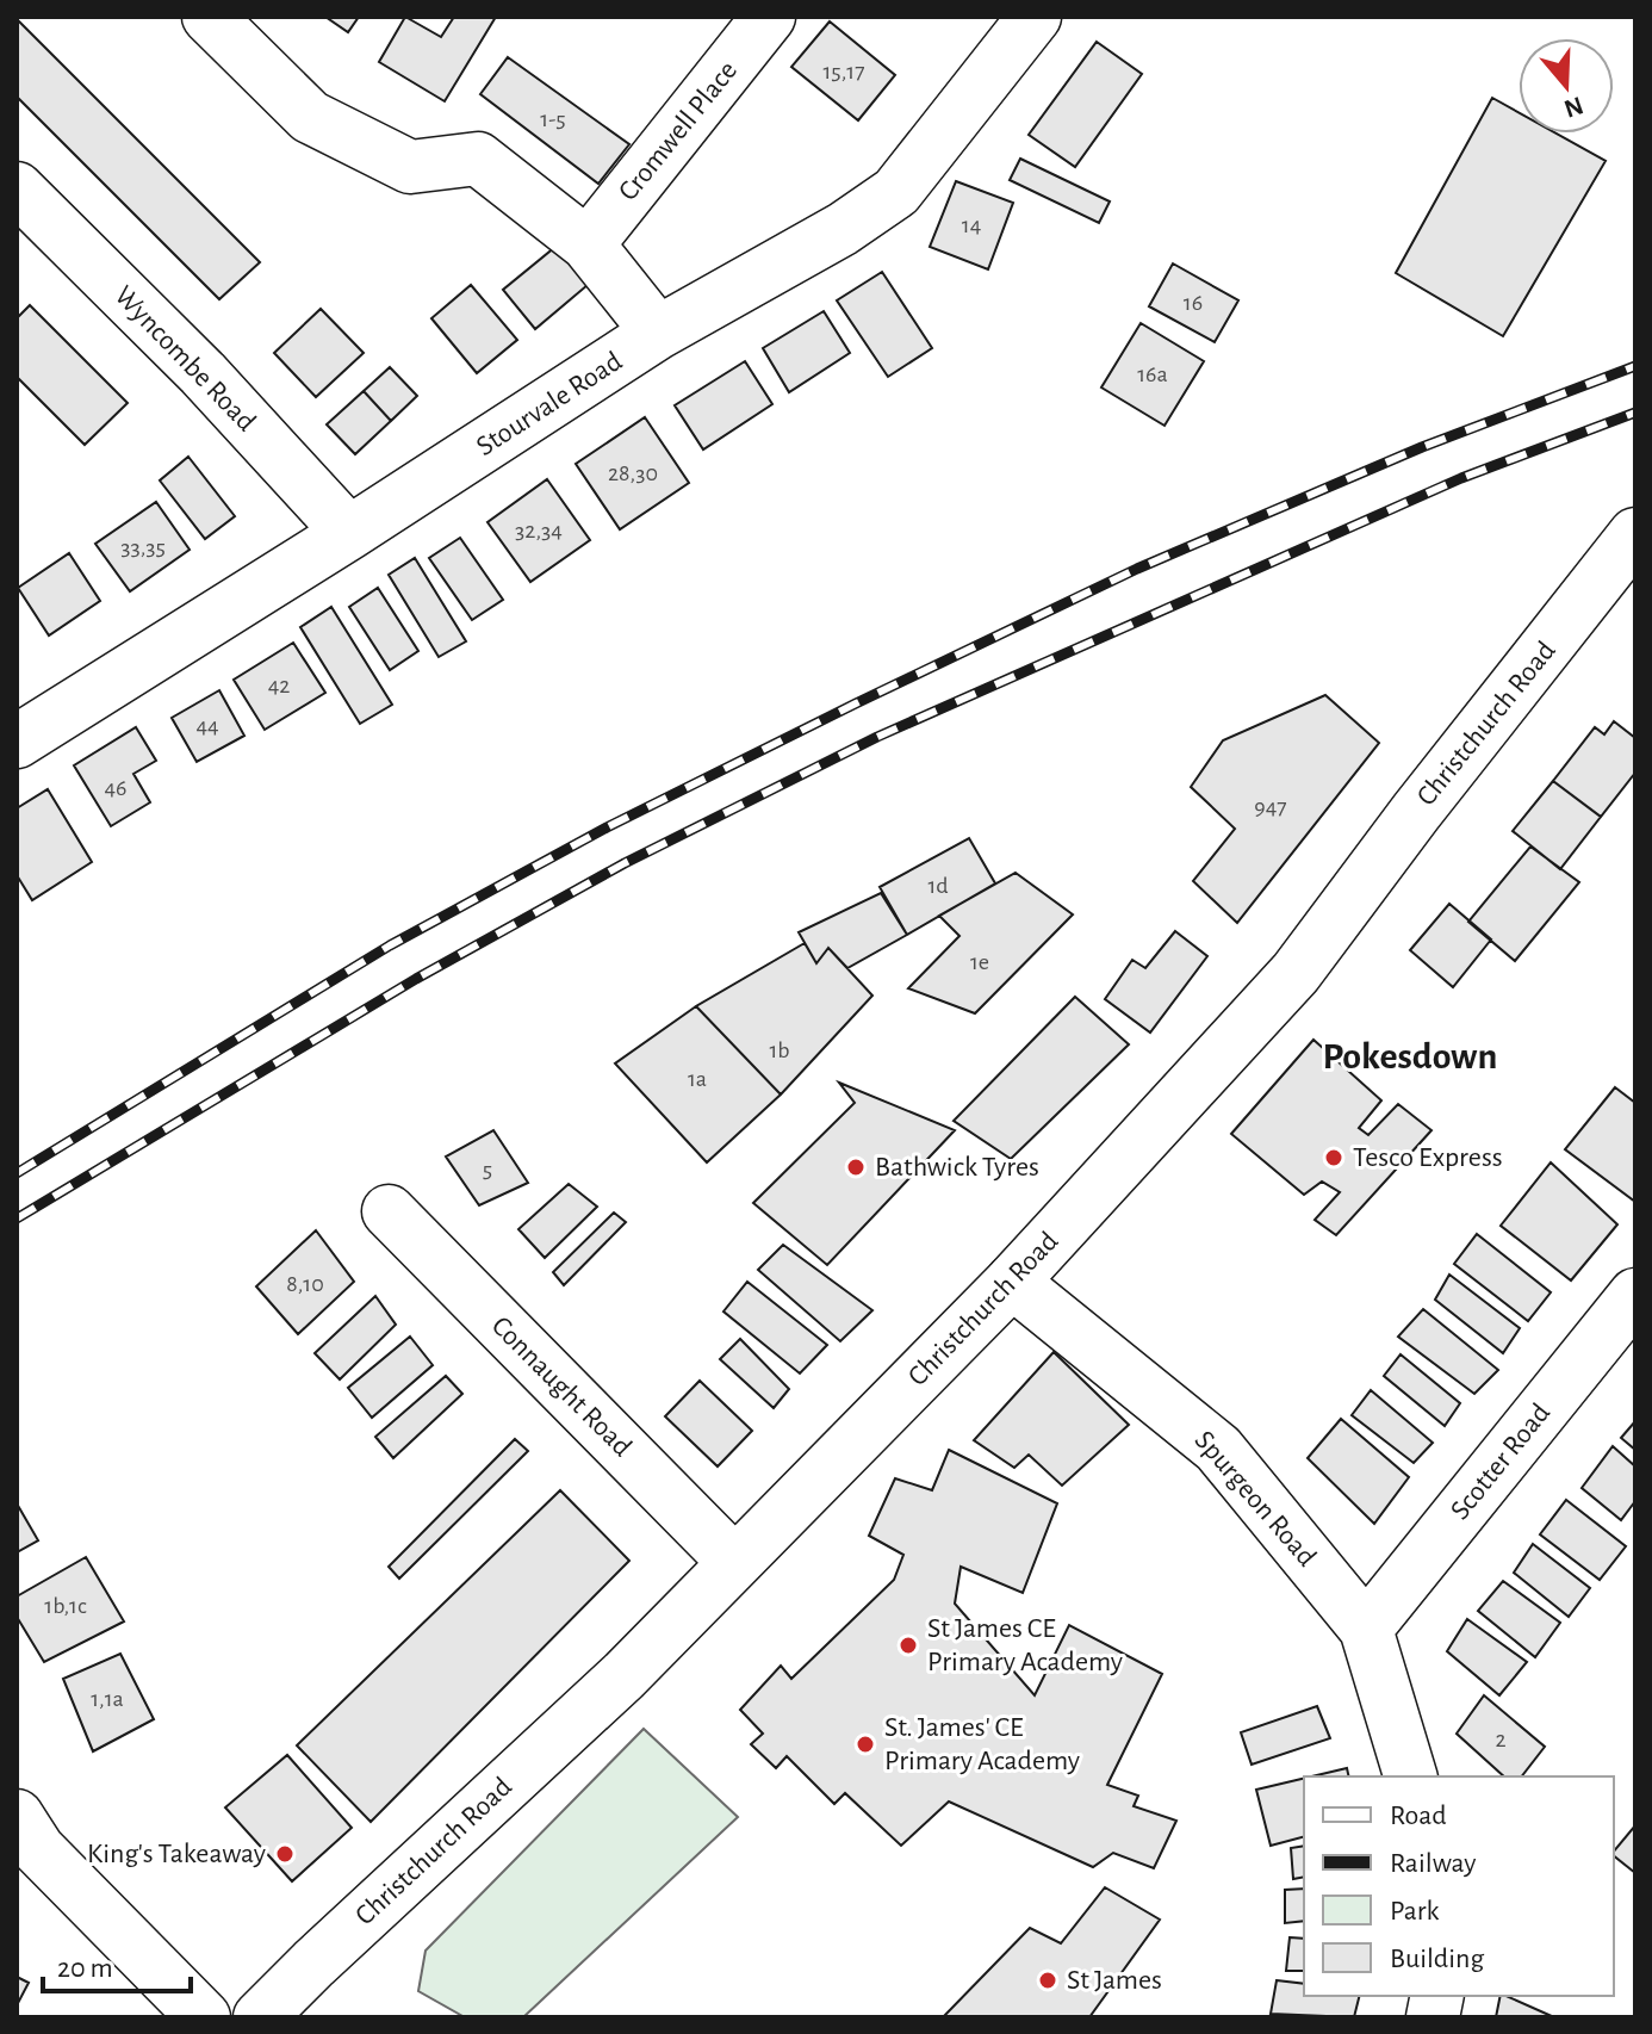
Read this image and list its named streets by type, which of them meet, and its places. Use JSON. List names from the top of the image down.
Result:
{
  "streets": {
    "street": [
      "Cromwell Place",
      "Wyncombe Road",
      "Stourvale Road",
      "Christchurch Road",
      "Connaught Road",
      "Scotter Road",
      "Spurgeon Road"
    ]
  },
  "crossings": [
    ["Wyncombe Road", "Stourvale Road"],
    ["Christchurch Road", "Connaught Road"],
    ["Christchurch Road", "Spurgeon Road"],
    ["Scotter Road", "Spurgeon Road"]
  ],
  "districts": ["Pokesdown"],
  "places": [
    "Tesco Express",
    "Bathwick Tyres",
    "St James CE Primary Academy",
    "St. James' CE Primary Academy",
    "King's Takeaway",
    "St James"
  ],
  "house_numbers": [
    "15,17",
    "1-5",
    "14",
    "16",
    "16a",
    "28,30",
    "32,34",
    "33,35",
    "42",
    "44",
    "46",
    "947",
    "1d",
    "1e",
    "1b",
    "1a",
    "5",
    "8,10",
    "1b,1c",
    "1,1a",
    "2"
  ],
  "legend": [
    "Road",
    "Railway",
    "Park",
    "Building"
  ],
  "scale_bar": "20 m",
  "north": "bottom"
}
